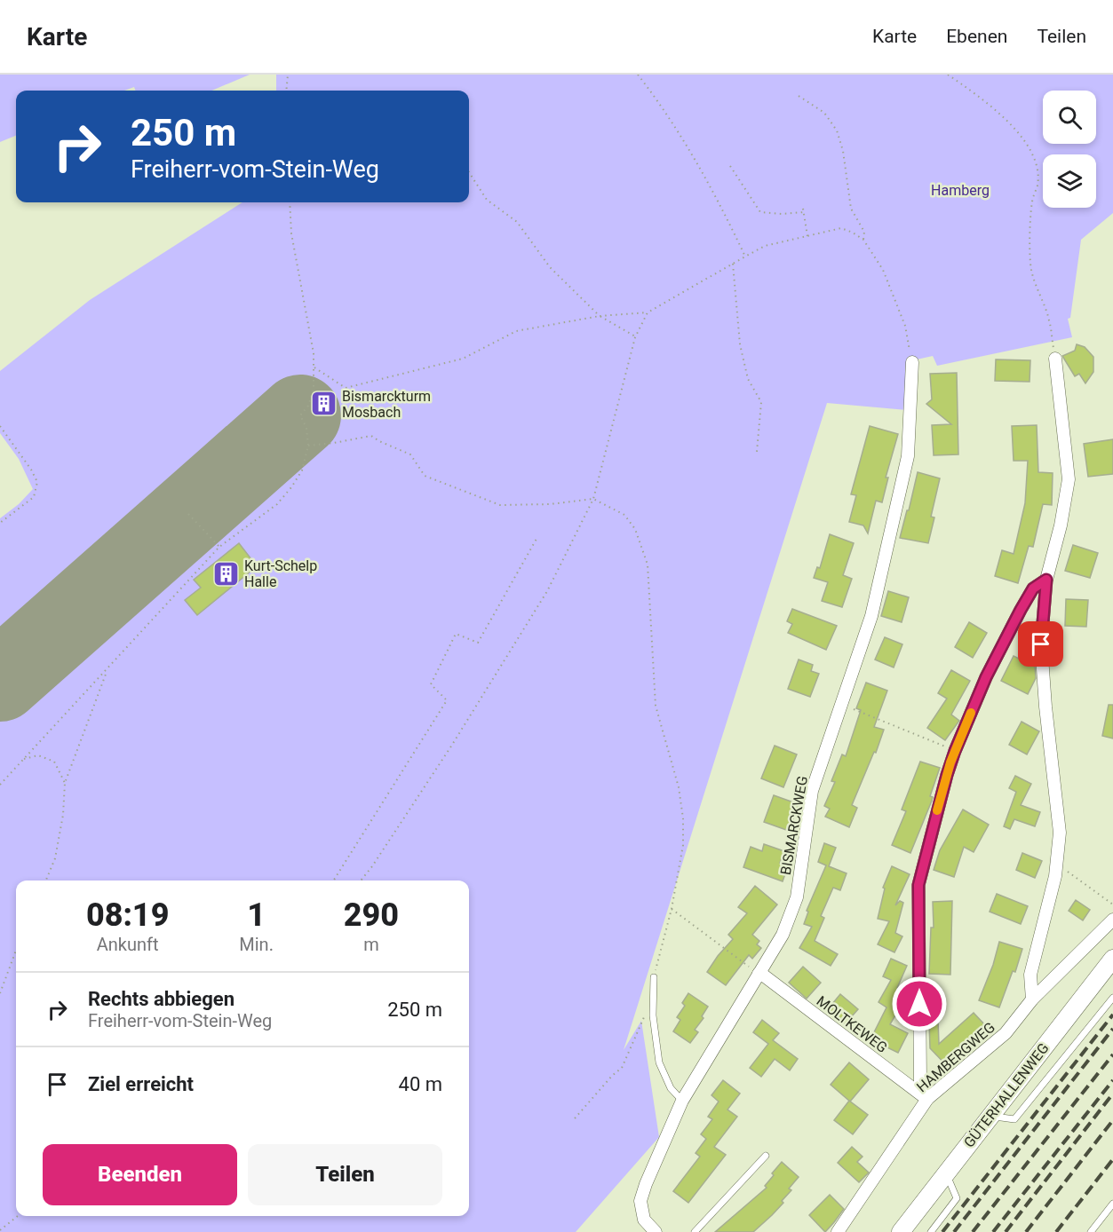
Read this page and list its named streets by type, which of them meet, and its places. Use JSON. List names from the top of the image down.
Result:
{
  "streets": {
    "street": [
      "BISMARCKWEG",
      "MOLTKEWEG",
      "HAMBERGWEG",
      "GÜTERHALLENWEG"
    ]
  },
  "crossings": [
    ["BISMARCKWEG", "MOLTKEWEG"],
    ["MOLTKEWEG", "HAMBERGWEG"]
  ],
  "parks": ["Hamberg"],
  "places": {
    "building": ["Bismarckturm Mosbach", "Kurt-Schelp Halle"]
  },
  "page": {
    "header": "Karte",
    "nav": ["Karte", "Ebenen", "Teilen"],
    "turn": ["250 m", "Freiherr-vom-Stein-Weg"],
    "eta": [
      "08:19",
      "Ankunft",
      "1",
      "Min.",
      "290",
      "m"
    ],
    "list": [
      {
        "name": "Rechts abbiegen",
        "note": "Freiherr-vom-Stein-Weg",
        "value": "250 m"
      },
      {
        "name": "Ziel erreicht",
        "value": "40 m"
      }
    ],
    "buttons": ["Beenden", "Teilen"]
  }
}
